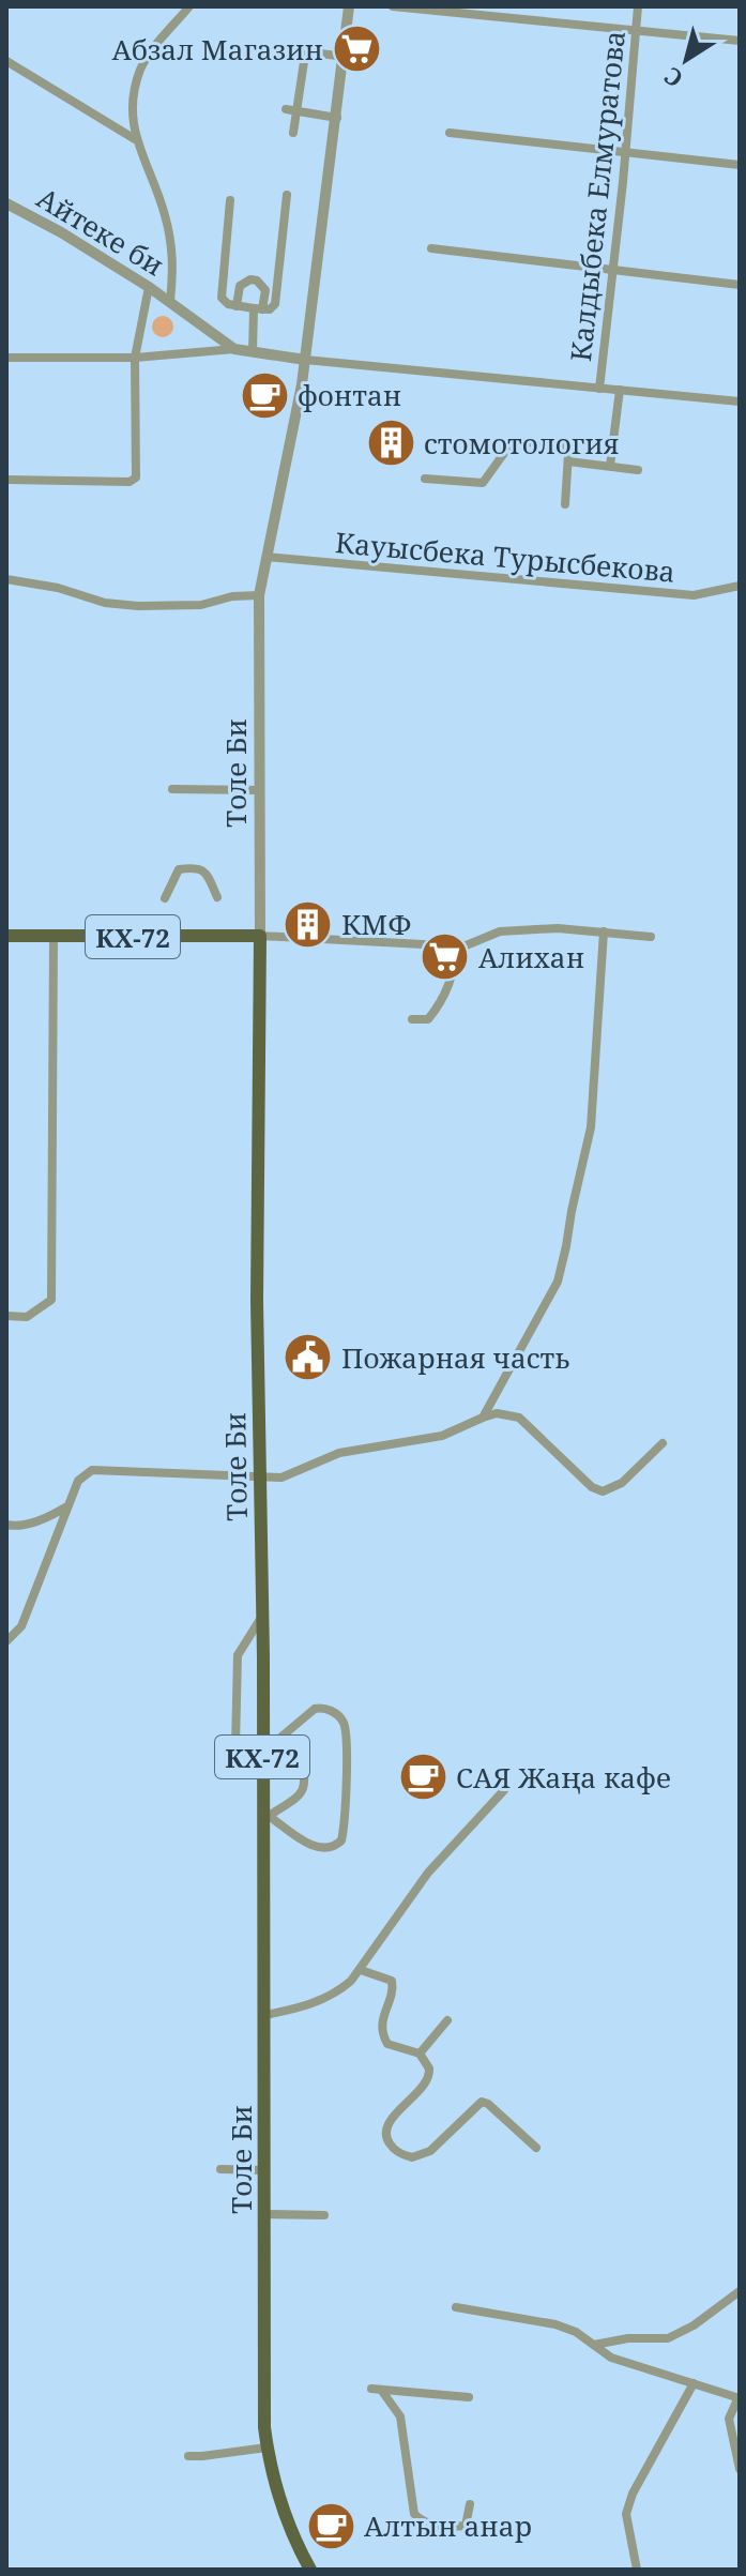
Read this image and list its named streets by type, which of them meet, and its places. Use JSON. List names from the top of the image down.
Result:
{
  "streets": {
    "main road": ["Толе Би", "КХ-72"],
    "street": ["Калдыбека Елмуратова", "Айтеке би", "Кауысбека Турысбекова"]
  },
  "crossings": [
    ["Кауысбека Турысбекова", "Толе Би"],
    ["Толе Би", "КХ-72"]
  ],
  "places": {
    "supermarket": ["Абзал Магазин", "Алихан"],
    "cafe": ["фонтан", "САЯ Жаңа кафе", "Алтын анар"],
    "building": ["стомотология", "КМФ"],
    "public building": ["Пожарная часть"]
  },
  "north": "bottom left"
}
